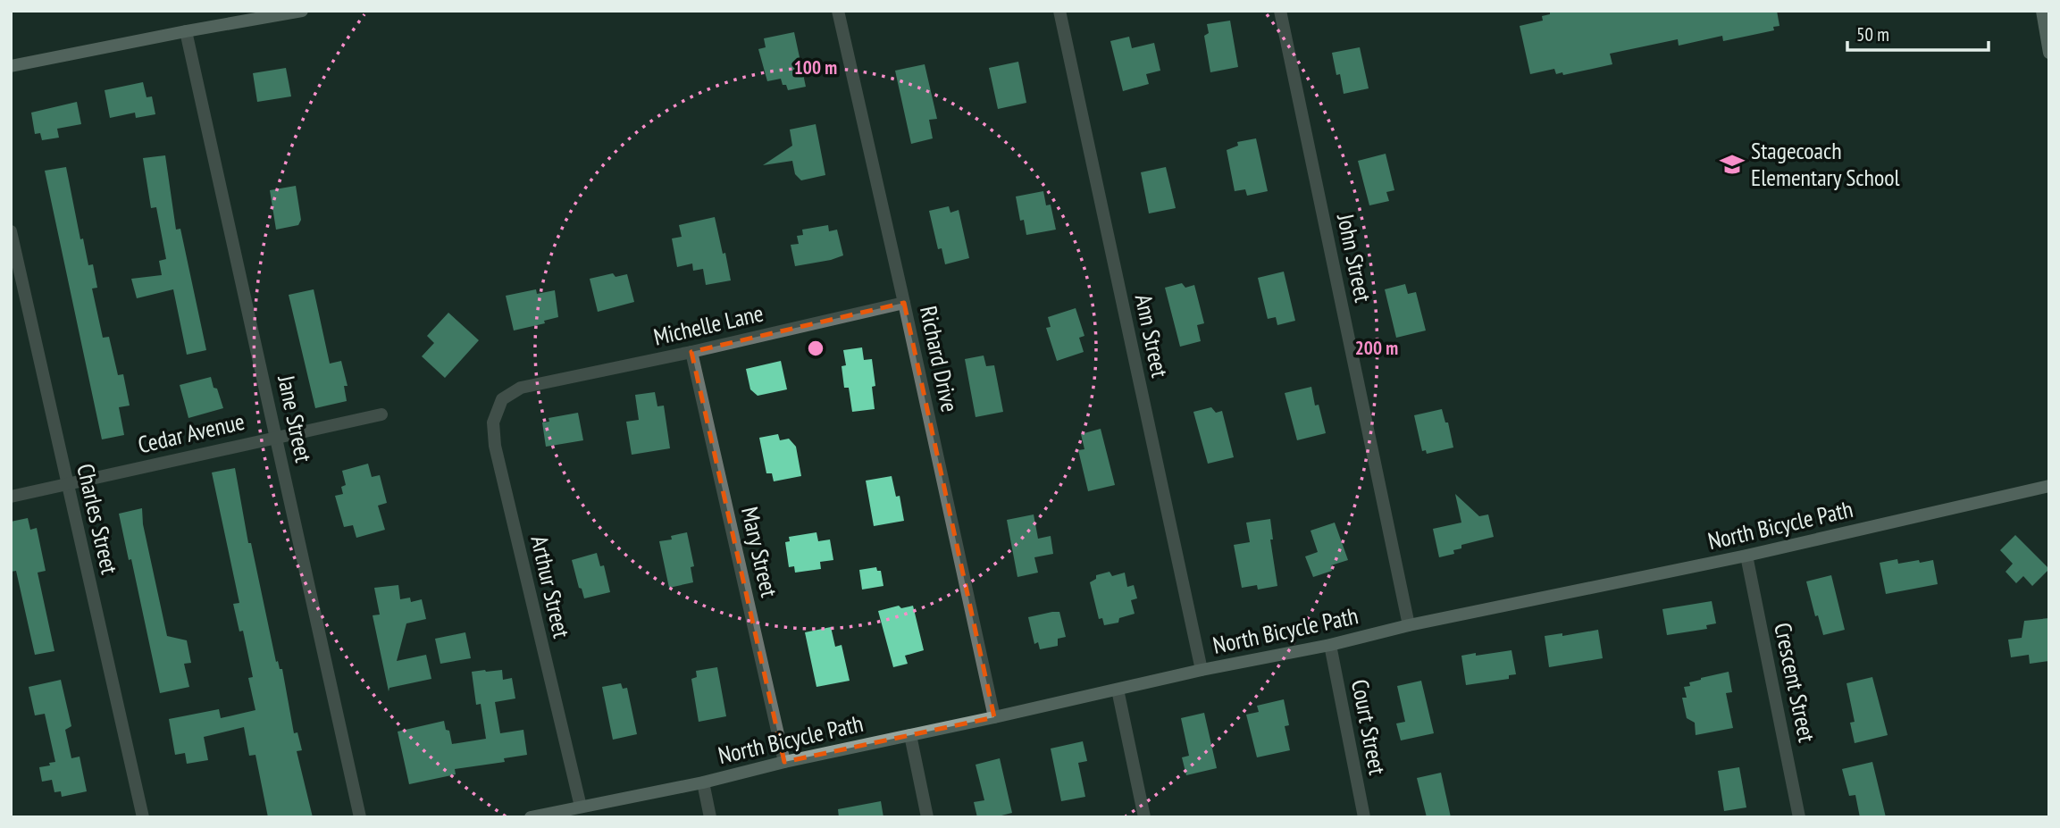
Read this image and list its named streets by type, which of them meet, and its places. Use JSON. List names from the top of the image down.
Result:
{
  "streets": {
    "street": [
      "John Street",
      "Michelle Lane",
      "Ann Street",
      "Richard Drive",
      "Jane Street",
      "Cedar Avenue",
      "Charles Street",
      "North Bicycle Path",
      "Mary Street",
      "Arthur Street",
      "Crescent Street",
      "Court Street"
    ]
  },
  "crossings": [
    ["John Street", "North Bicycle Path"],
    ["Michelle Lane", "Richard Drive"],
    ["Michelle Lane", "Mary Street"],
    ["Michelle Lane", "Arthur Street"],
    ["Ann Street", "North Bicycle Path"],
    ["Richard Drive", "North Bicycle Path"],
    ["Jane Street", "Cedar Avenue"],
    ["Cedar Avenue", "Charles Street"],
    ["North Bicycle Path", "Mary Street"],
    ["North Bicycle Path", "Arthur Street"],
    ["North Bicycle Path", "Crescent Street"],
    ["North Bicycle Path", "Court Street"]
  ],
  "places": {
    "school or university": ["Stagecoach Elementary School"]
  },
  "scale_bar": "50 m",
  "rings": ["100 m", "200 m"]
}
